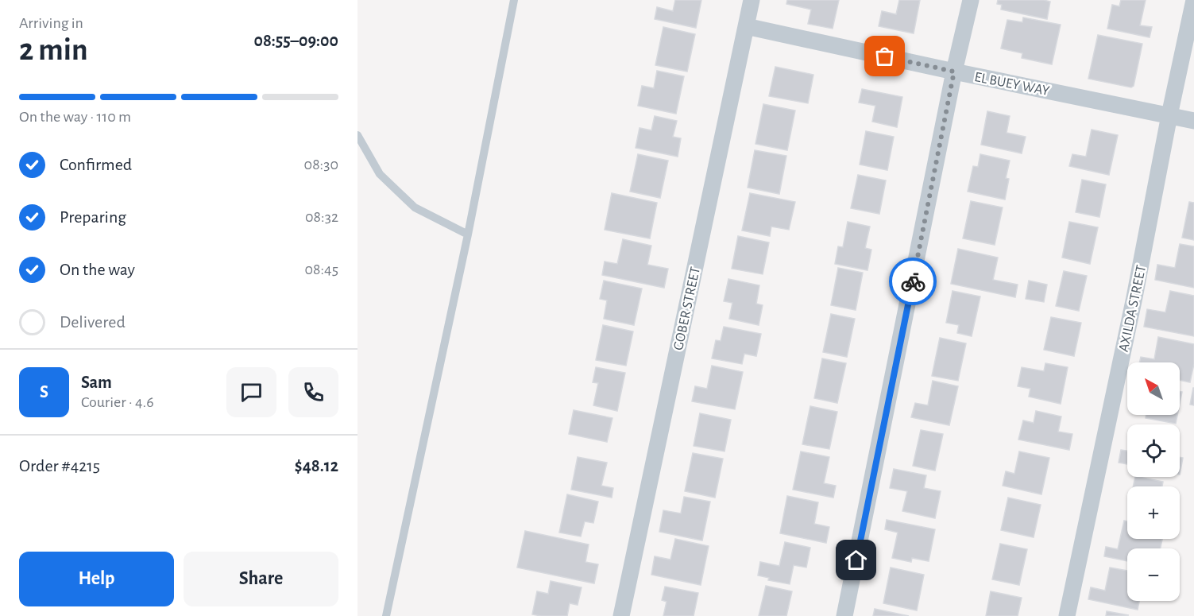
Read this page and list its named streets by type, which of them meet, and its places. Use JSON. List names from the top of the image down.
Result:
{
  "streets": {
    "street": ["EL BUEY WAY", "GOBER STREET", "AXILDA STREET"]
  },
  "crossings": [
    ["EL BUEY WAY", "GOBER STREET"],
    ["EL BUEY WAY", "AXILDA STREET"]
  ],
  "north": "top left",
  "page": {
    "heading": ["2 min", "Arriving in", "08:55–09:00"],
    "panel": [
      "Sam",
      "Courier · 4.6",
      "Order #4215",
      "$48.12"
    ],
    "bar": "On the way · 110 m",
    "list": [
      ["Confirmed", "08:30"],
      ["Preparing", "08:32"],
      ["On the way", "08:45"],
      "Delivered"
    ],
    "map_buttons": ["+", "−"],
    "round": "S",
    "buttons": ["Help", "Share"]
  }
}
